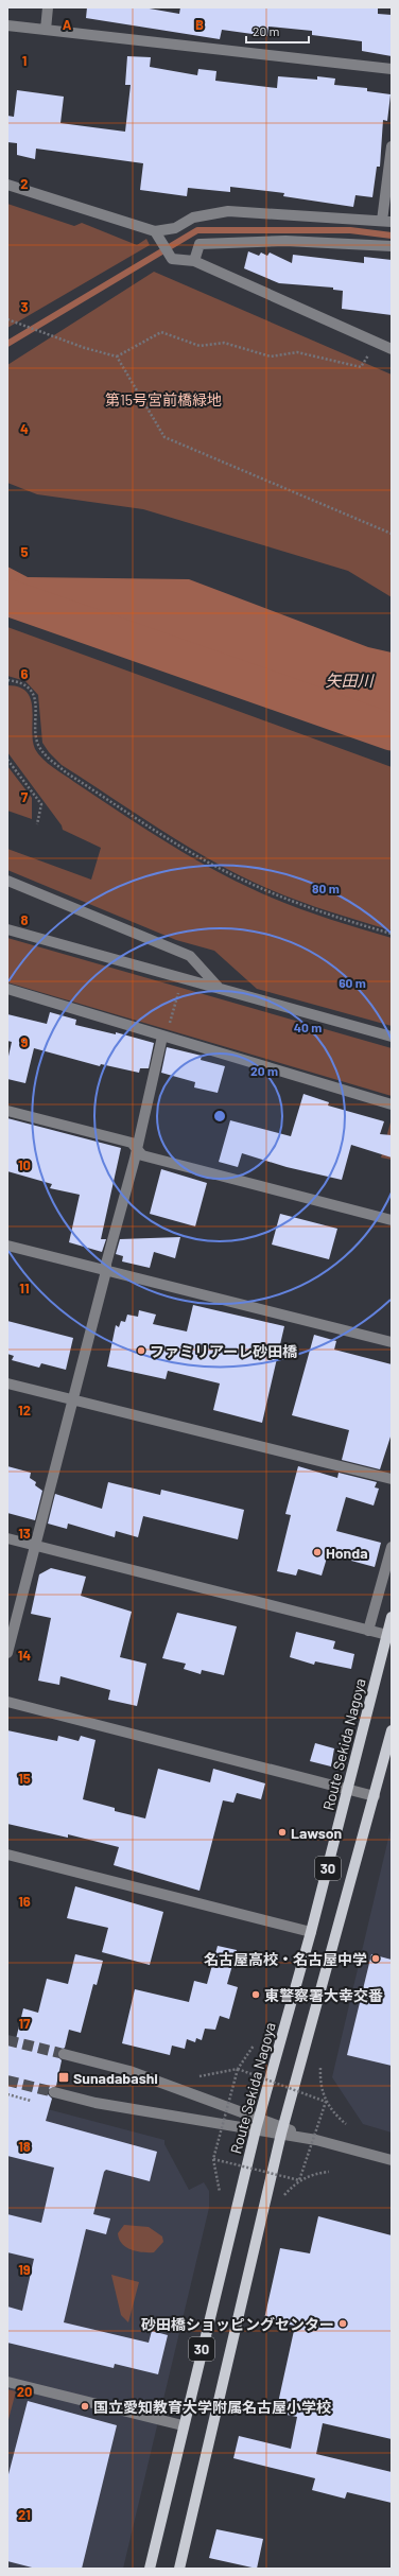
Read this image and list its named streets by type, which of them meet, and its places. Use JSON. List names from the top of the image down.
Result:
{
  "streets": {
    "main road": ["Route Sekida Nagoya", "30"]
  },
  "water": ["矢田川"],
  "parks": ["第15号宮前橋緑地"],
  "places": {
    "other": [
      "ファミリアーレ砂田橋",
      "Honda",
      "Lawson",
      "名古屋高校・名古屋中学",
      "東警察署大幸交番",
      "砂田橋ショッピングセンター",
      "国立愛知教育大学附属名古屋小学校"
    ],
    "transit": ["Sunadabashi"]
  },
  "scale_bar": "20 m",
  "grid": {
    "columns": ["A", "B"],
    "rows": [
      "1",
      "2",
      "3",
      "4",
      "5",
      "6",
      "7",
      "8",
      "9",
      "10",
      "11",
      "12",
      "13",
      "14",
      "15",
      "16",
      "17",
      "18",
      "19",
      "20",
      "21"
    ]
  },
  "rings": [
    "80 m",
    "60 m",
    "40 m",
    "20 m"
  ]
}
